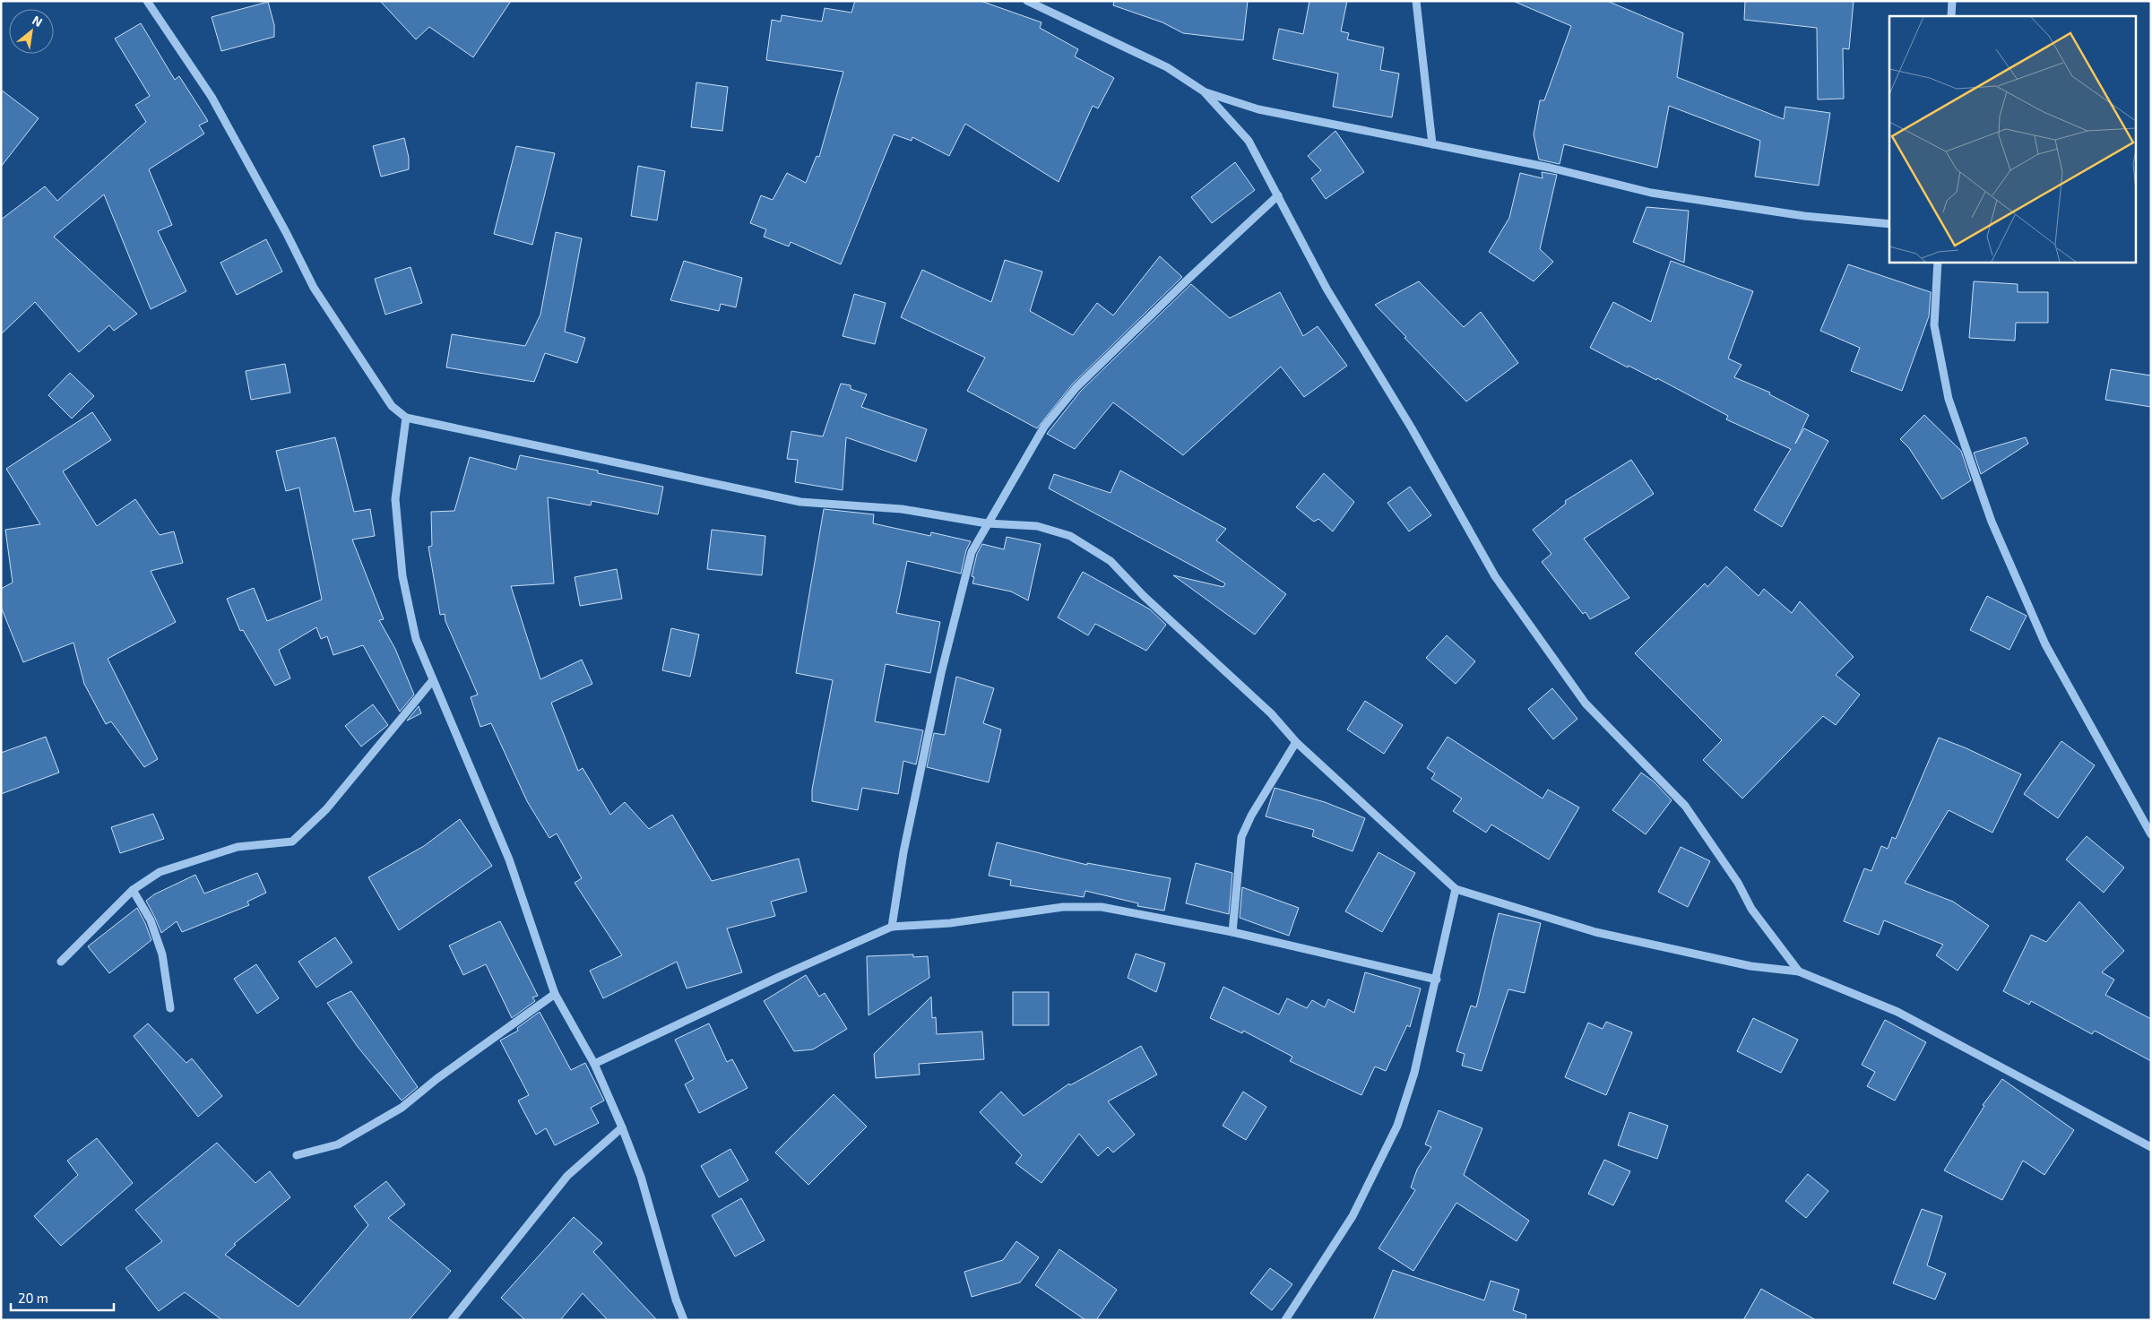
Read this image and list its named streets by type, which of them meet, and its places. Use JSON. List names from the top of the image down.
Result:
{
  "scale_bar": "20 m",
  "north": "top right"
}
